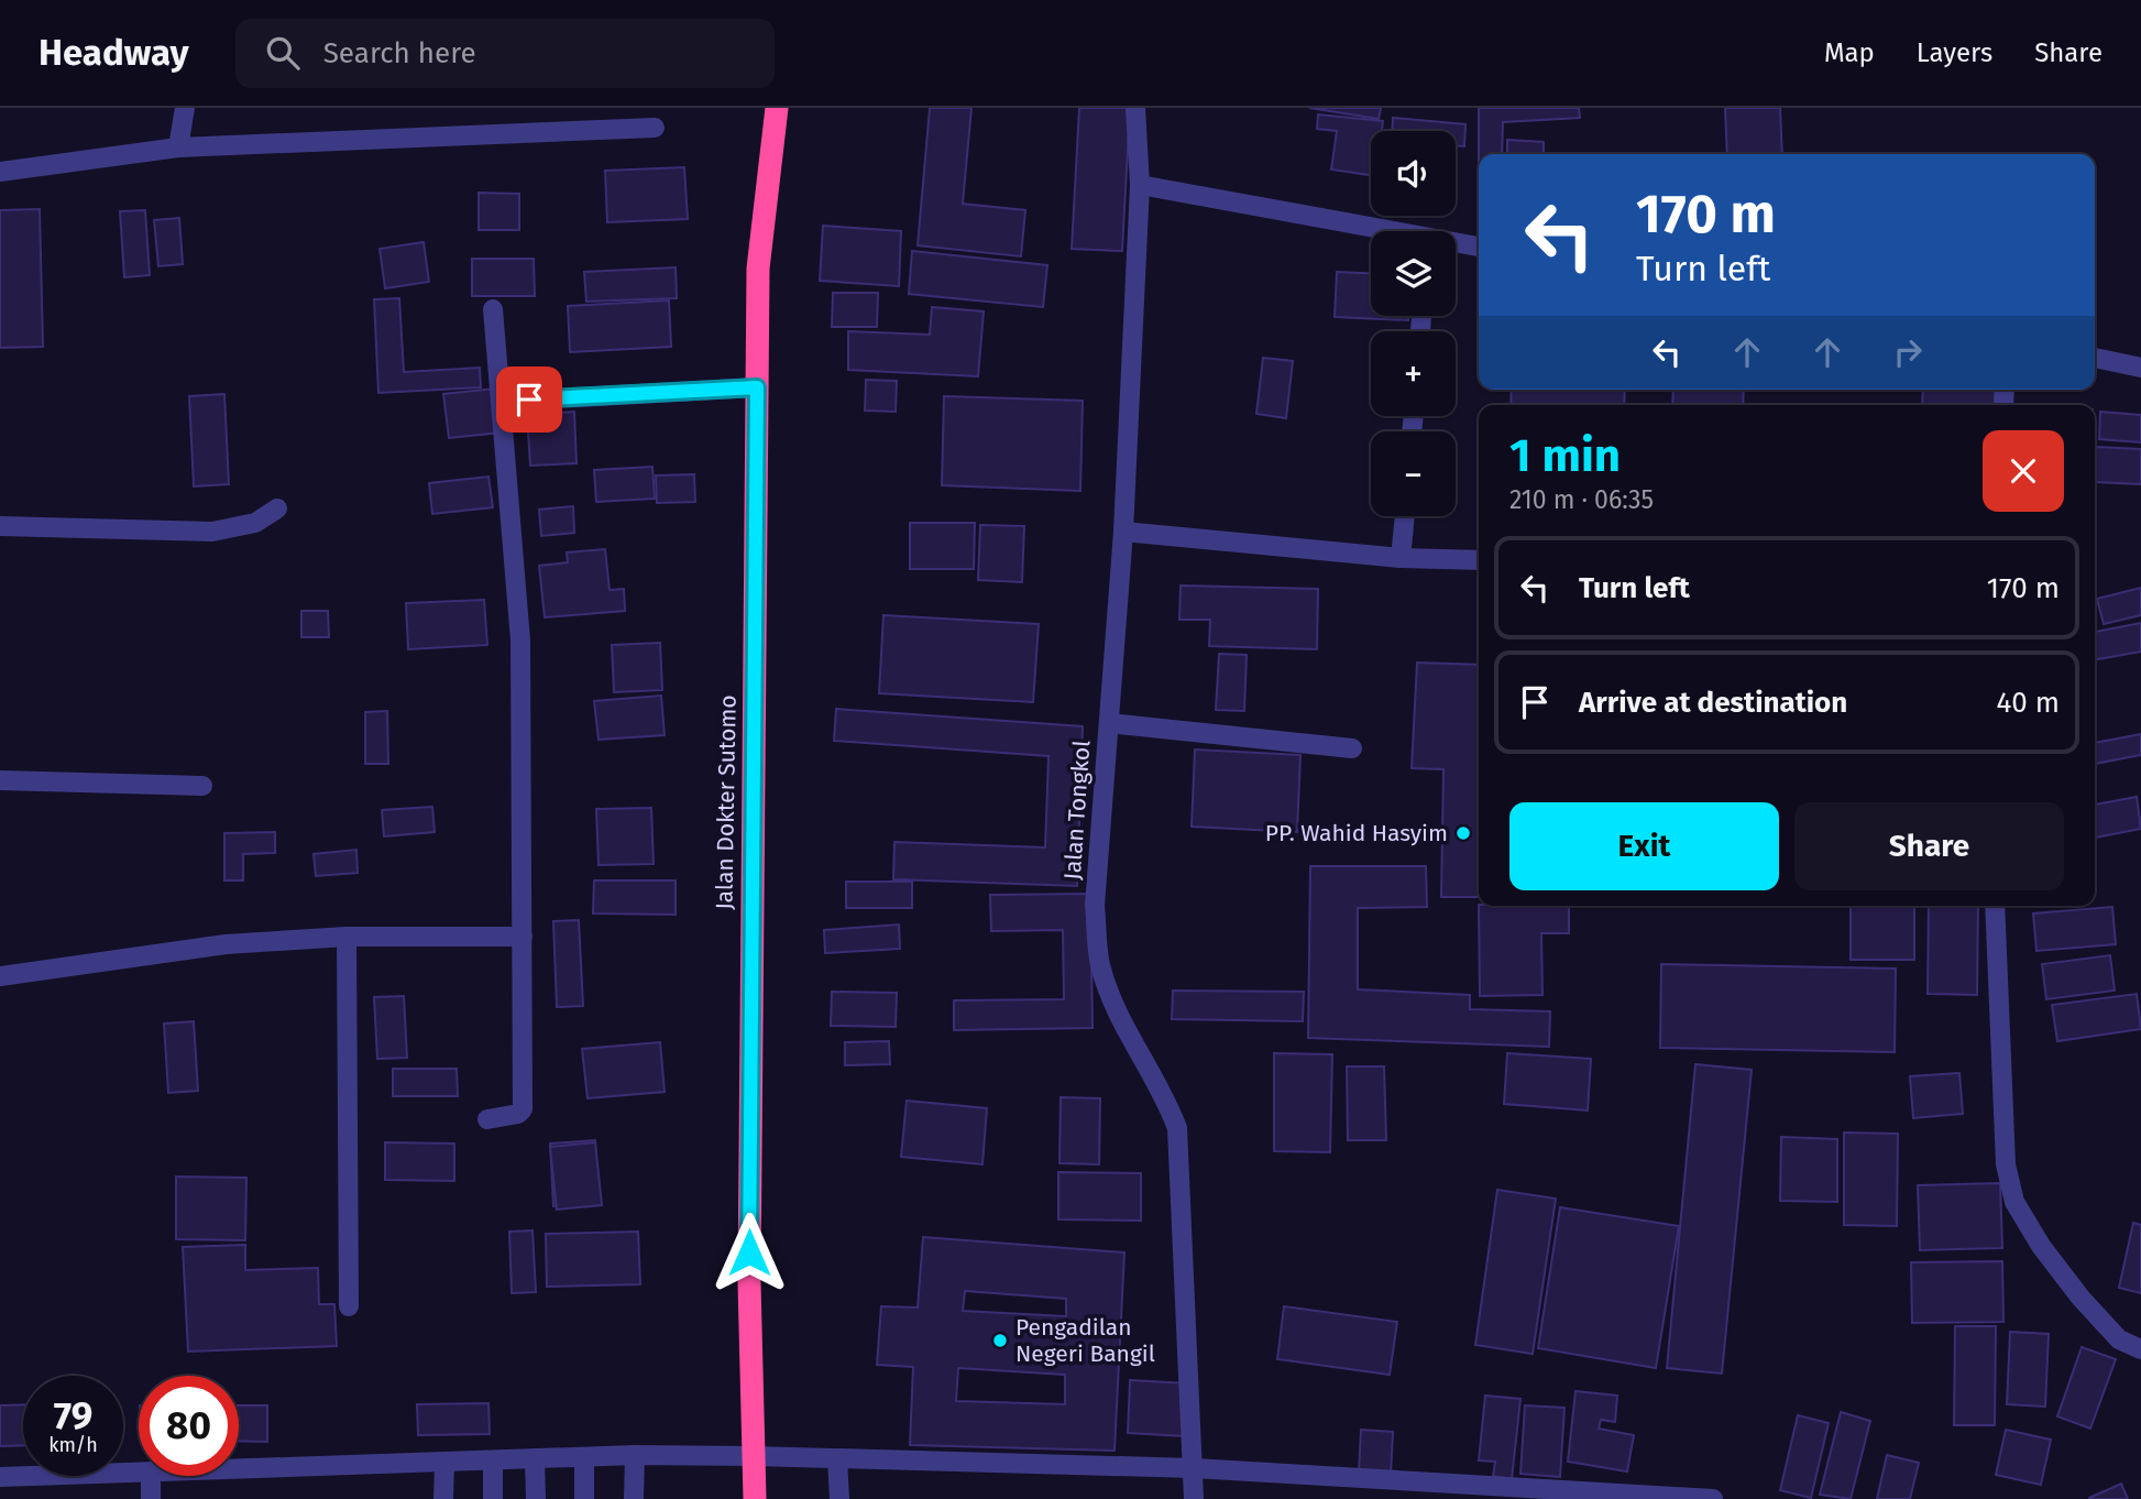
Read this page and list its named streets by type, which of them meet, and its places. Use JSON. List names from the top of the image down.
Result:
{
  "streets": {
    "highway": ["Jalan Dokter Sutomo"],
    "street": ["Jalan Tongkol"]
  },
  "places": ["PP. Wahid Hasyim", "Pengadilan Negeri Bangil"],
  "page": {
    "header": "Headway",
    "search": "Search here",
    "nav": ["Map", "Layers", "Share"],
    "map_buttons": ["+", "−"],
    "turn": ["170 m", "Turn left"],
    "heading": ["1 min", "210 m · 06:35"],
    "list": [
      {
        "name": "Turn left",
        "value": "170 m"
      },
      {
        "name": "Arrive at destination",
        "value": "40 m"
      }
    ],
    "buttons": ["Exit", "Share"],
    "speed": "79 km/h",
    "limit": "80"
  }
}
